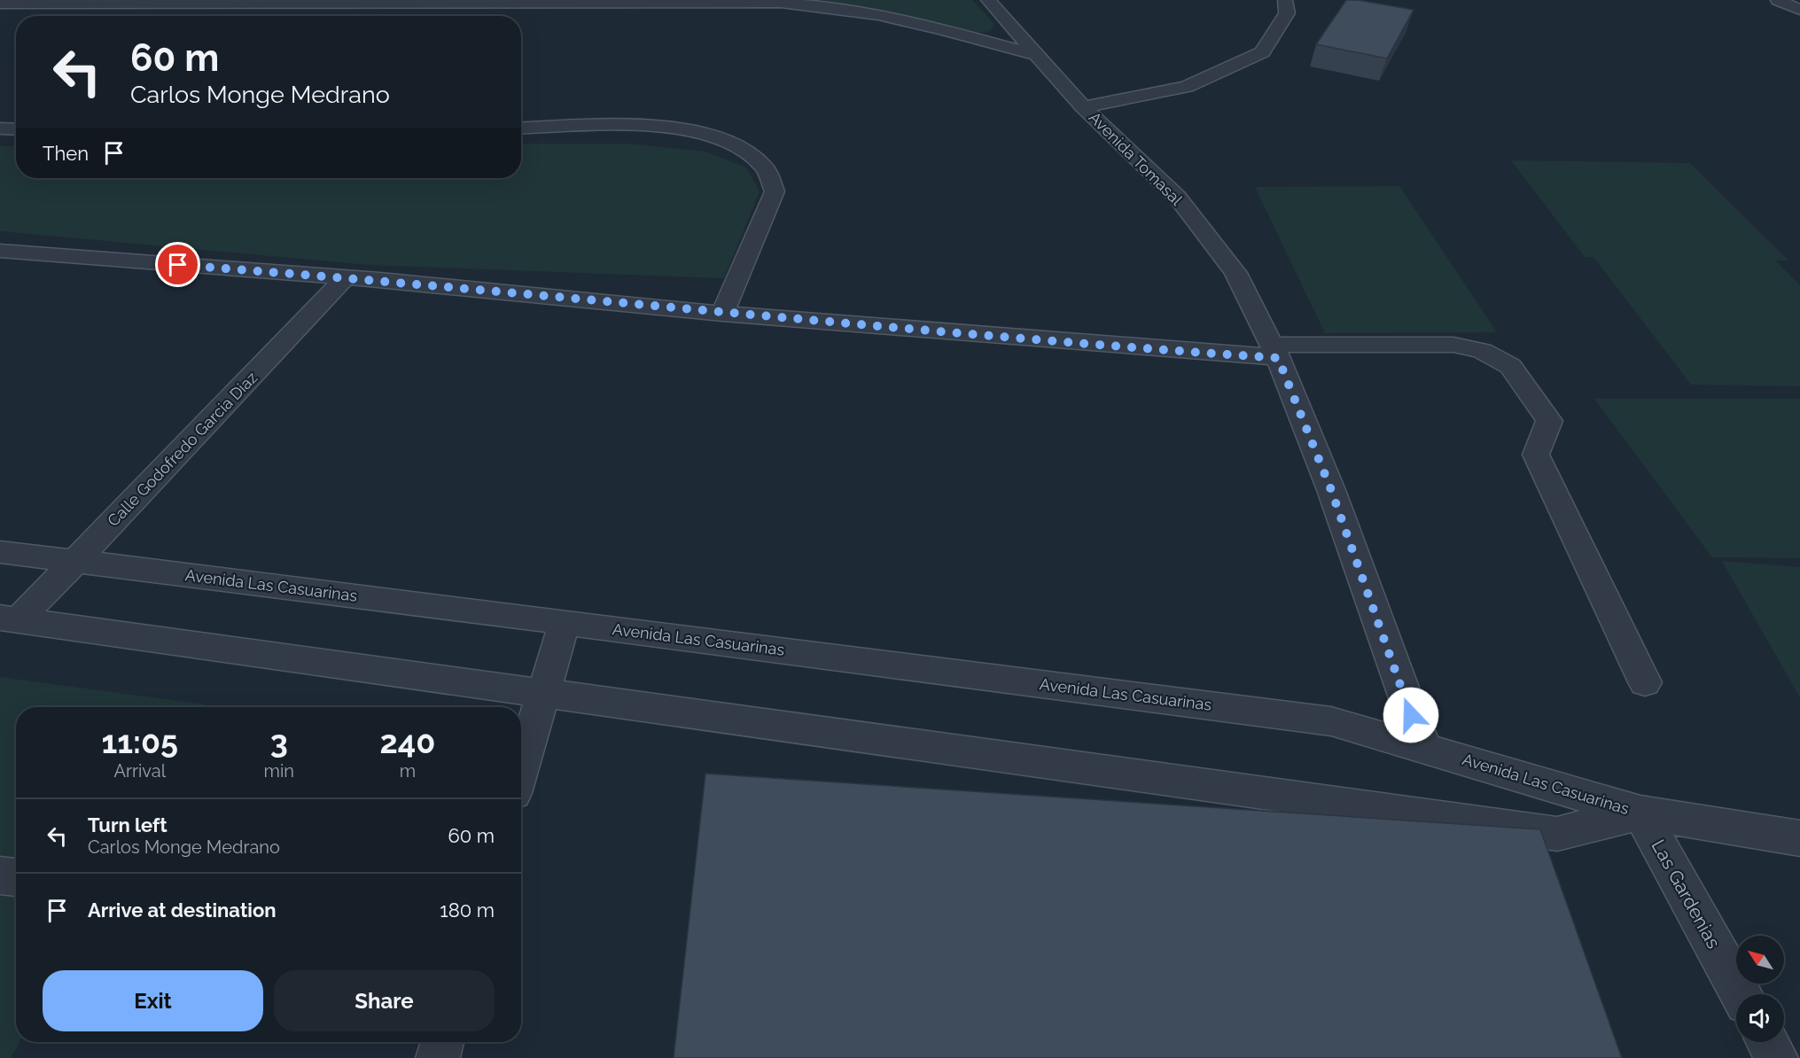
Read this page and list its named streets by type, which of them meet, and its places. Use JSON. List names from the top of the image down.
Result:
{
  "streets": {
    "street": [
      "Avenida Tomasal",
      "Calle Godofredo Garcia Diaz",
      "Avenida Las Casuarinas",
      "Las Gardenias"
    ]
  },
  "crossings": [
    ["Avenida Tomasal", "Avenida Las Casuarinas"],
    ["Calle Godofredo Garcia Diaz", "Avenida Las Casuarinas"],
    ["Avenida Las Casuarinas", "Las Gardenias"]
  ],
  "north": "top left",
  "page": {
    "turn": ["60 m", "Carlos Monge Medrano"],
    "then": "Then",
    "eta": [
      "11:05",
      "Arrival",
      "3",
      "min",
      "240",
      "m"
    ],
    "list": [
      {
        "name": "Turn left",
        "note": "Carlos Monge Medrano",
        "value": "60 m"
      },
      {
        "name": "Arrive at destination",
        "value": "180 m"
      }
    ],
    "buttons": ["Exit", "Share"]
  }
}
